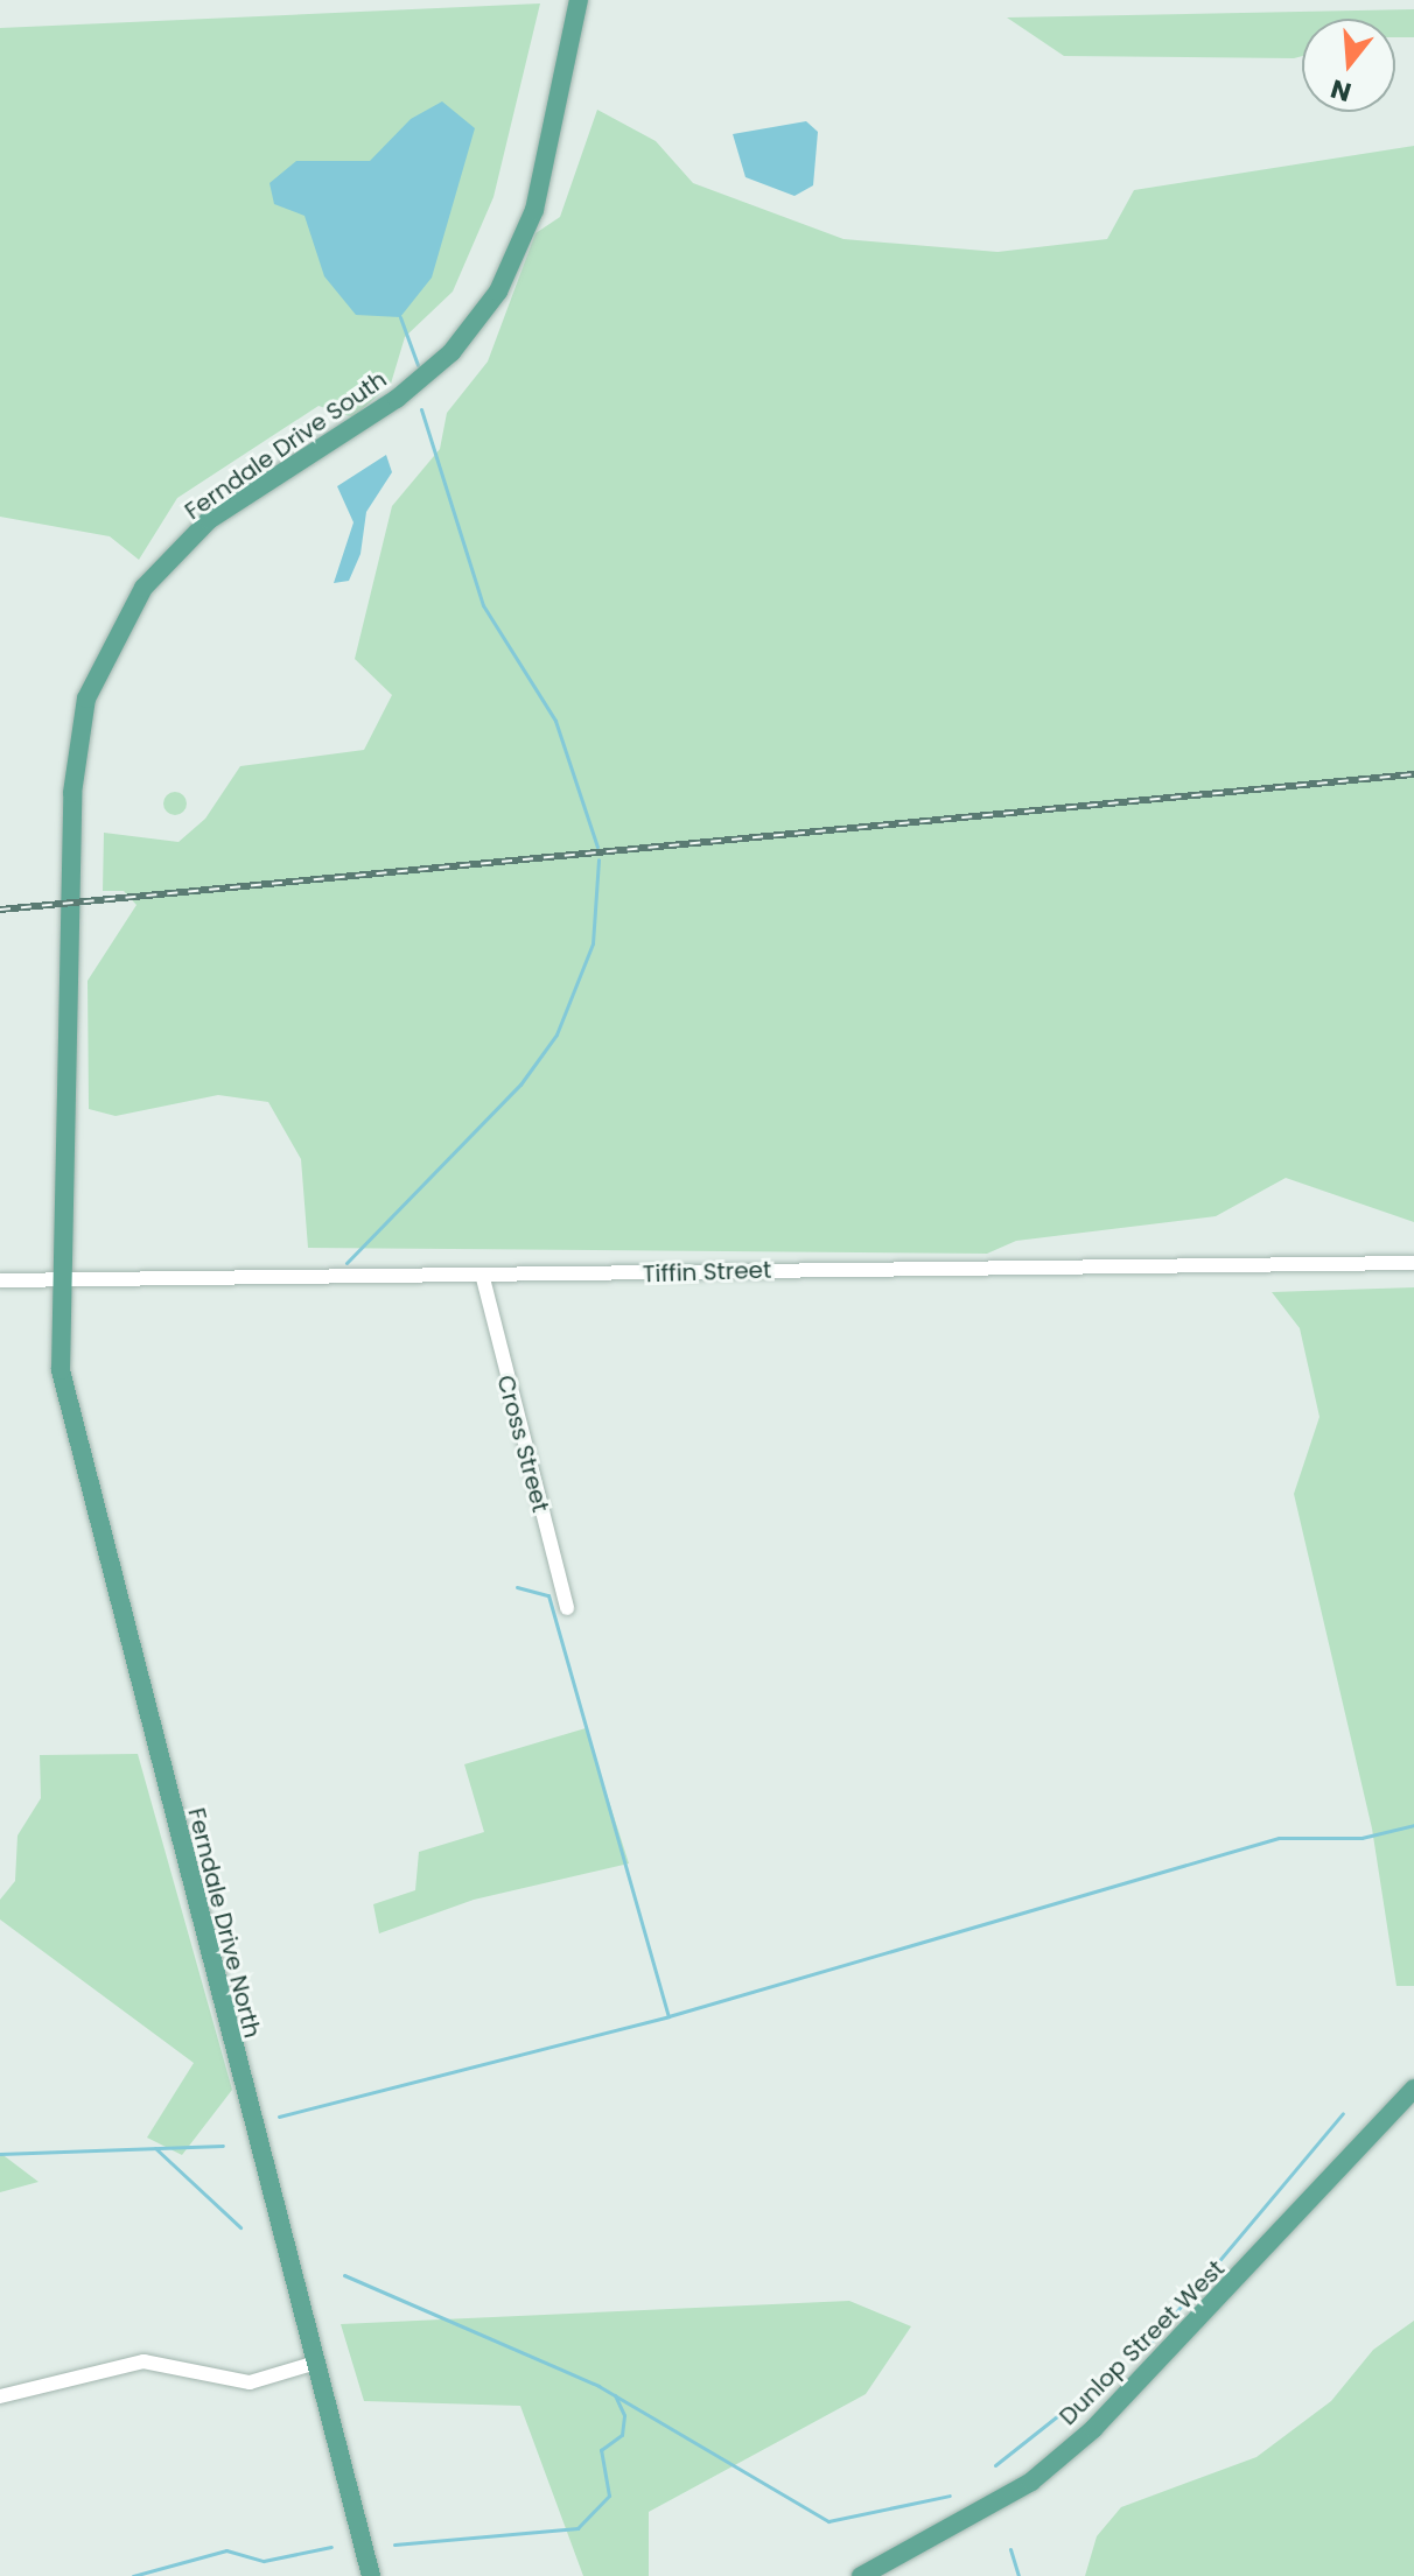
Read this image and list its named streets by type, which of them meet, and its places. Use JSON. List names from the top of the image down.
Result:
{
  "streets": {
    "main road": ["Ferndale Drive South", "Ferndale Drive North", "Dunlop Street West"],
    "street": ["Tiffin Street", "Cross Street"]
  },
  "crossings": [
    ["Ferndale Drive South", "Tiffin Street"],
    ["Ferndale Drive South", "Ferndale Drive North"],
    ["Tiffin Street", "Cross Street"],
    ["Tiffin Street", "Ferndale Drive North"]
  ],
  "north": "bottom"
}
